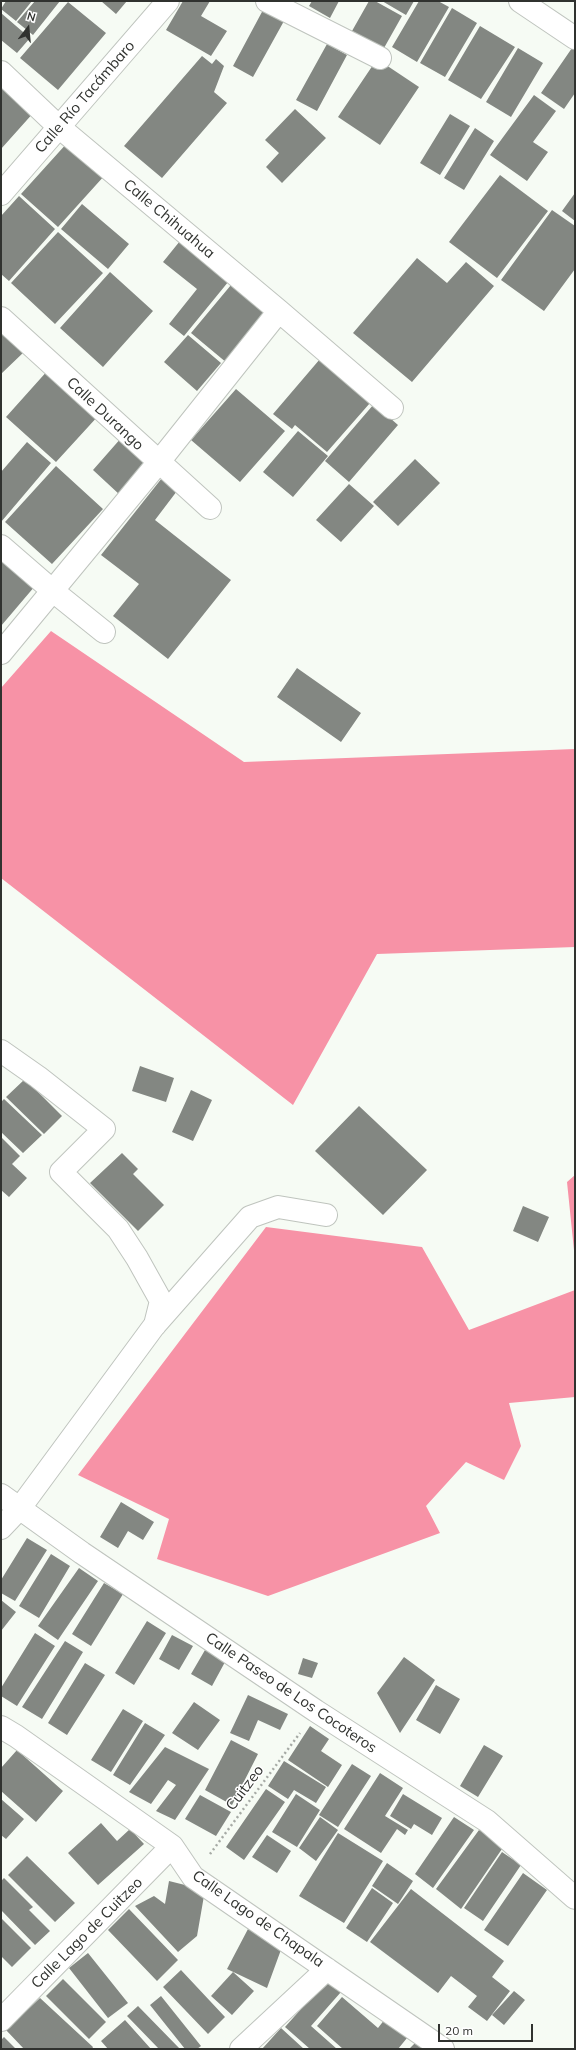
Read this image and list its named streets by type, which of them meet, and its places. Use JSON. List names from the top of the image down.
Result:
{
  "streets": {
    "street": [
      "Calle Río Tacámbaro",
      "Calle Chihuahua",
      "Calle Durango",
      "Calle Paseo de Los Cocoteros",
      "Calle Lago de Chapala",
      "Calle Lago de Cuitzeo"
    ],
    "path": ["Cuitzeo"]
  },
  "crossings": [
    ["Calle Río Tacámbaro", "Calle Chihuahua"],
    ["Calle Paseo de Los Cocoteros", "Cuitzeo"],
    ["Cuitzeo", "Calle Lago de Chapala"],
    ["Calle Lago de Chapala", "Calle Lago de Cuitzeo"]
  ],
  "scale_bar": "20 m",
  "north": "top"
}
